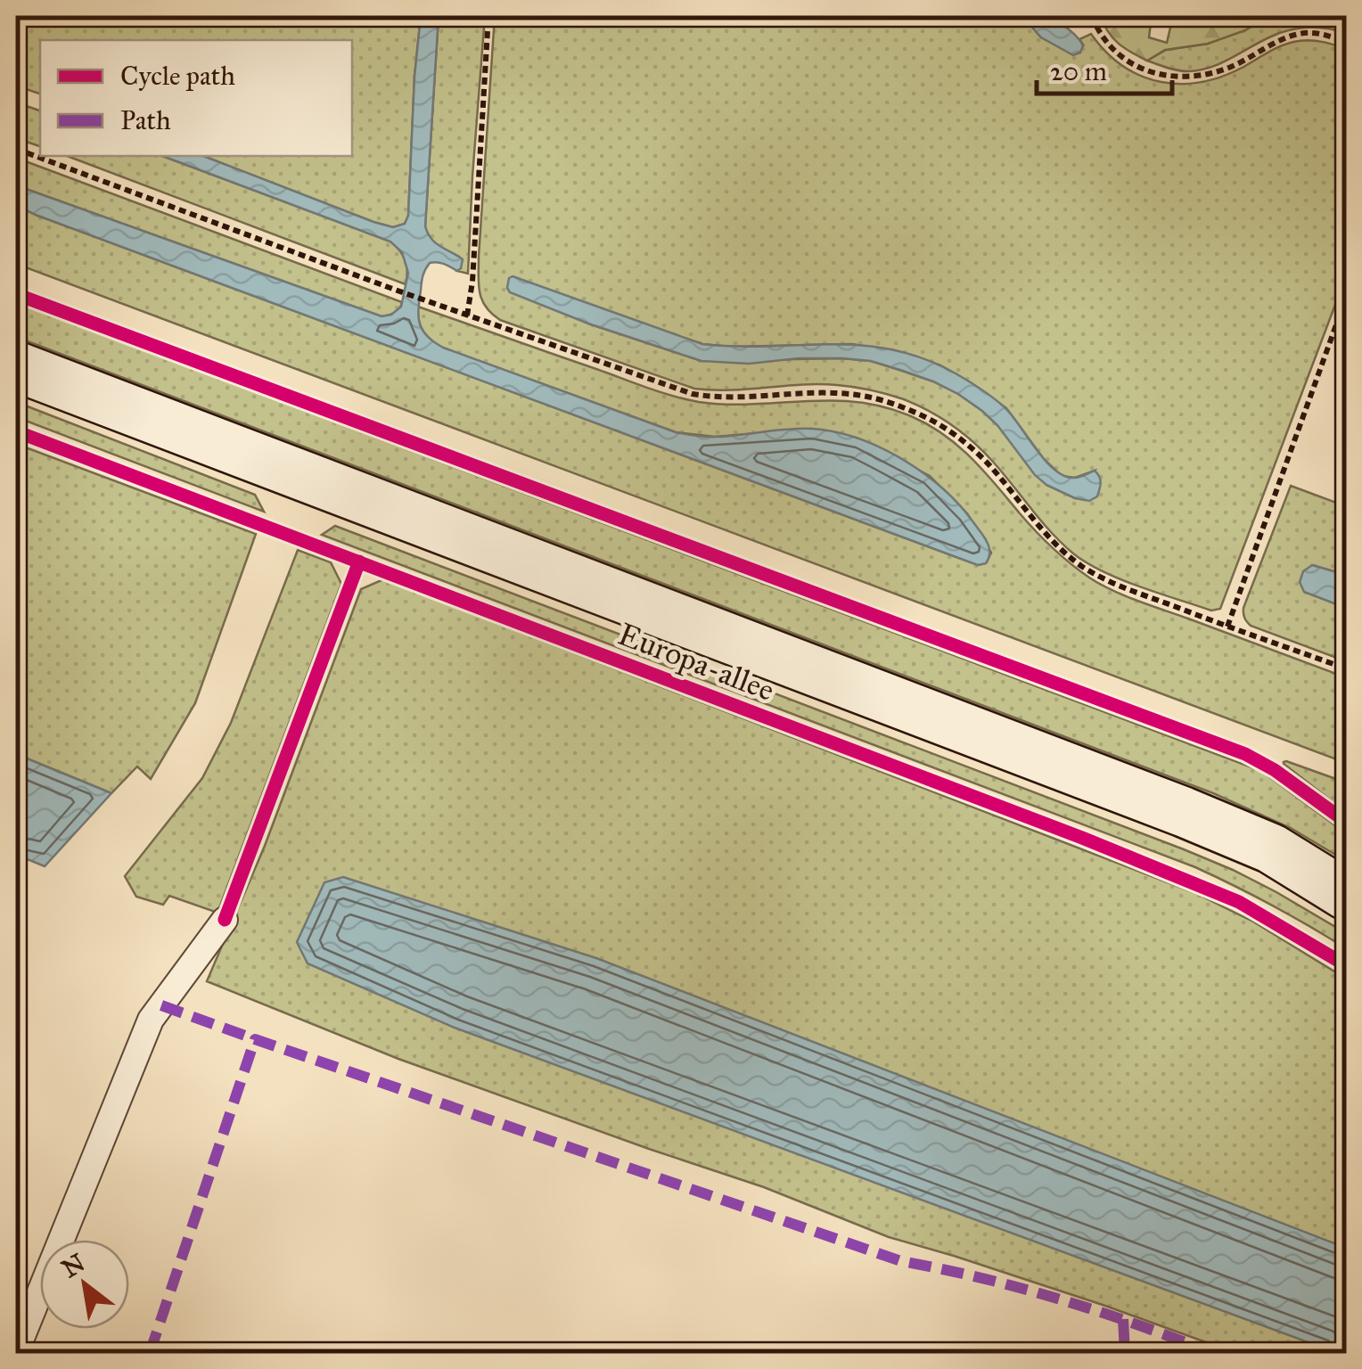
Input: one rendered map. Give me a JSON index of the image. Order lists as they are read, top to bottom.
{
  "streets": {
    "main road": ["Europa-allee"]
  },
  "legend": ["Cycle path", "Path"],
  "scale_bar": "20 m",
  "north": "top left"
}
